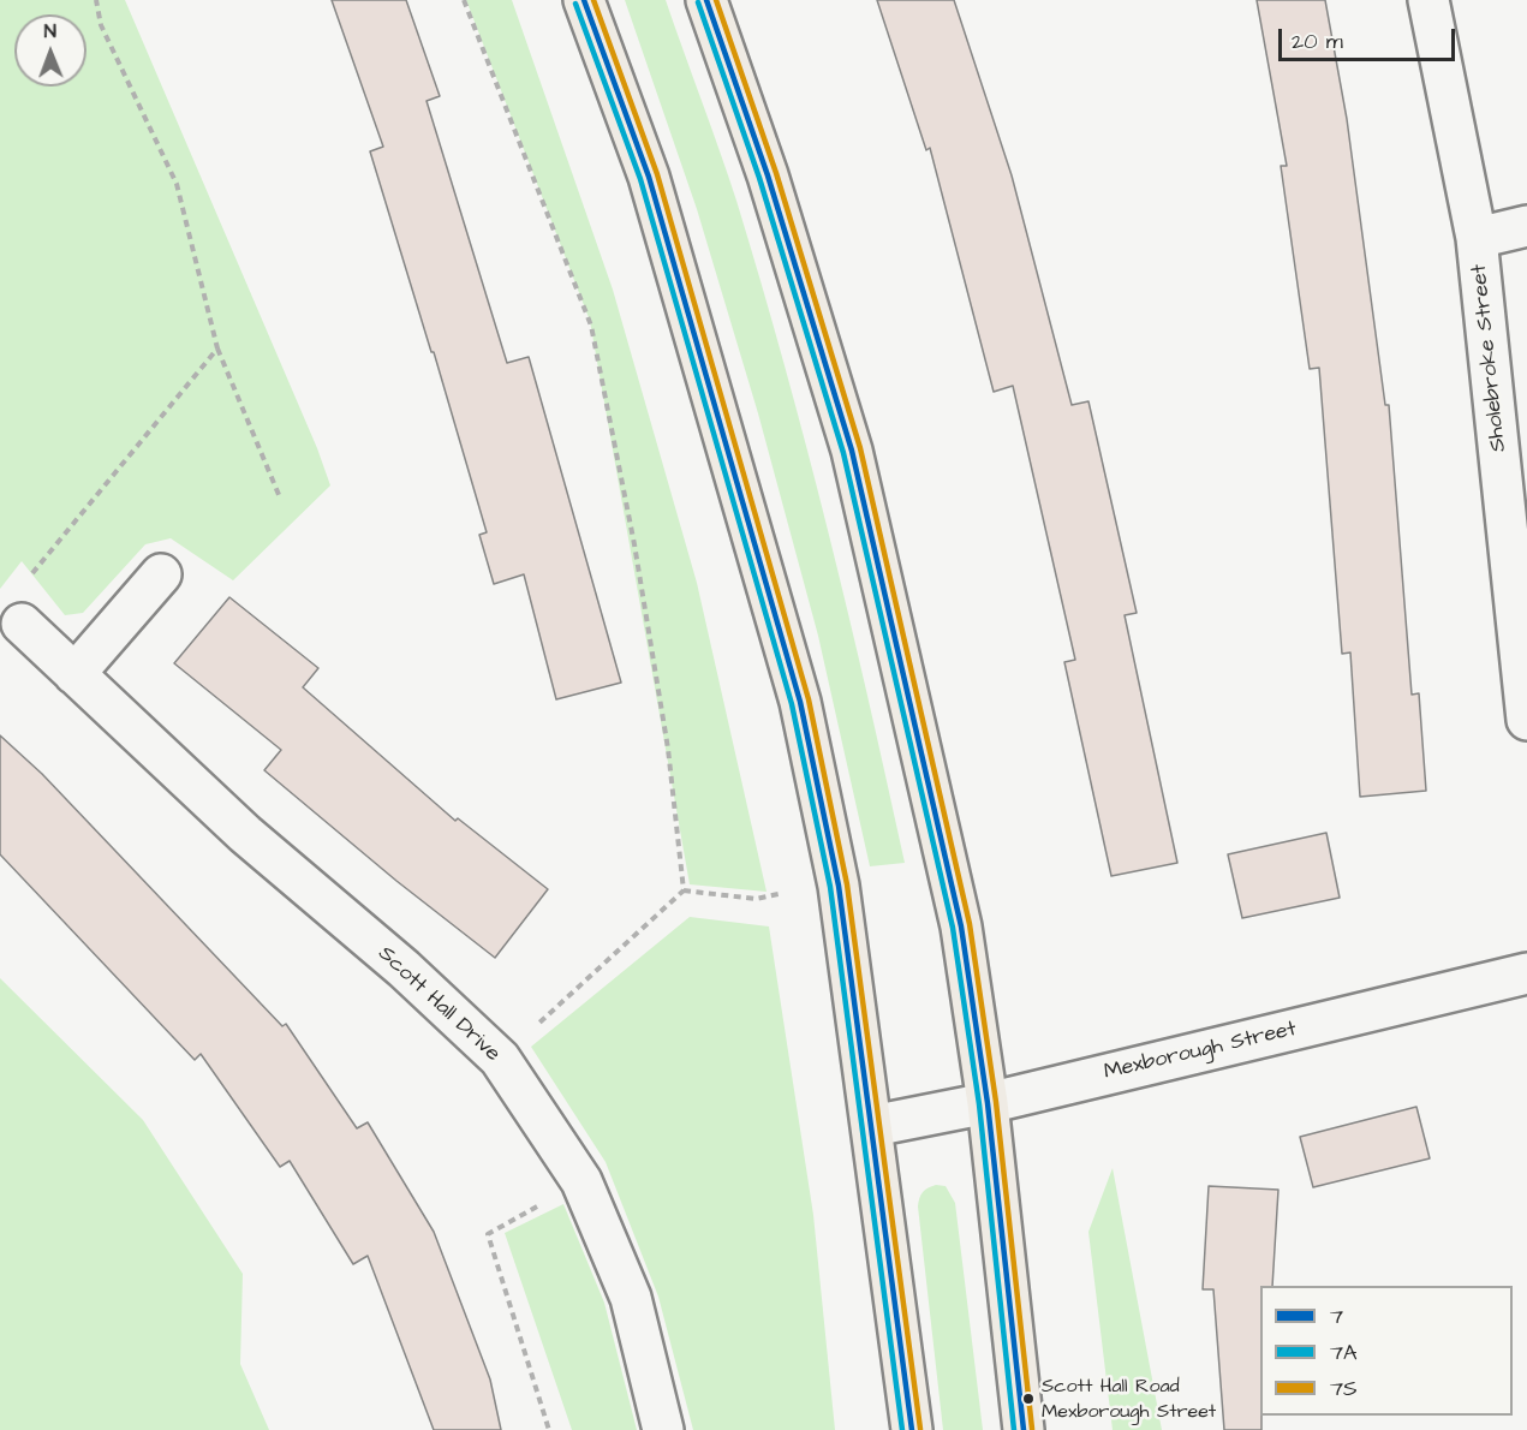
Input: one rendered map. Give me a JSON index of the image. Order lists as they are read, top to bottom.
{
  "streets": {
    "street": ["Sholebroke Street", "Scott Hall Drive", "Mexborough Street"]
  },
  "places": ["Scott Hall Road Mexborough Street"],
  "lines": ["transit line 7", "transit line 7S", "transit line 7A"],
  "legend": ["7", "7A", "7S"],
  "scale_bar": "20 m",
  "north": "top"
}
